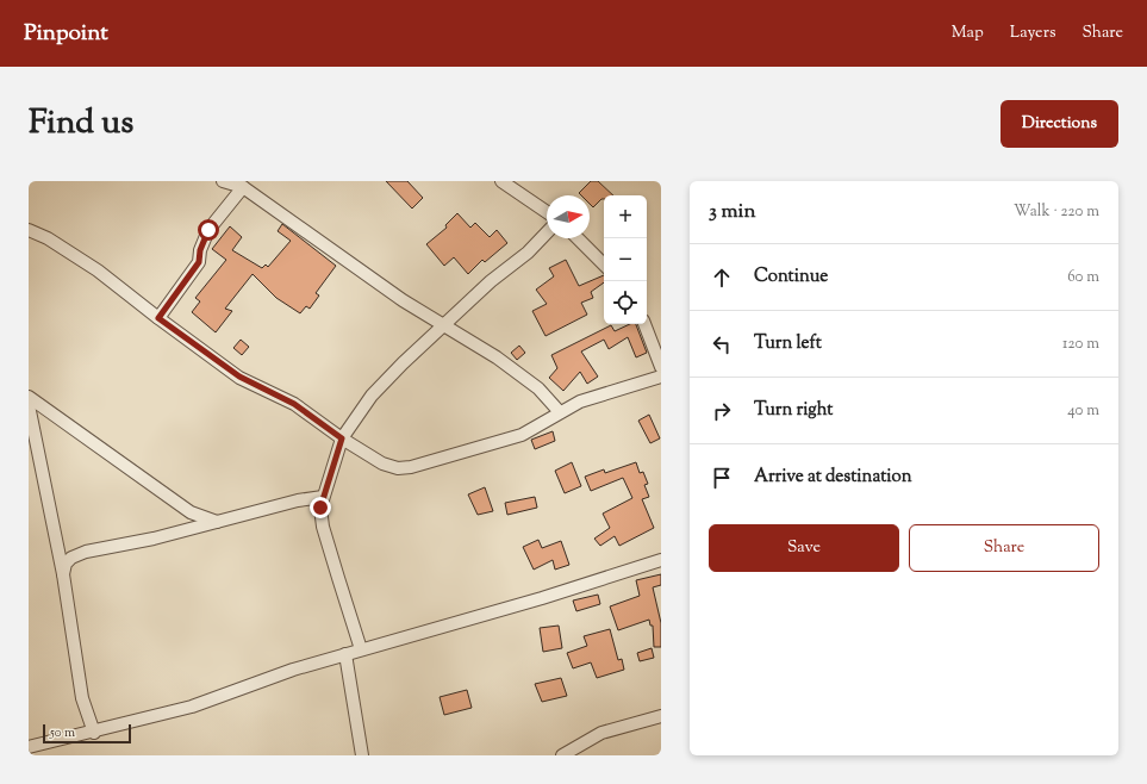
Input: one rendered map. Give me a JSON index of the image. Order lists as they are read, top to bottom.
{
  "scale_bar": "50 m",
  "north": "right",
  "page": {
    "header": "Pinpoint",
    "nav": ["Map", "Layers", "Share"],
    "title": "Find us",
    "buttons": [
      "Directions",
      ["Save", "Share"]
    ],
    "heading": ["3 min", "Walk · 220 m"],
    "map_buttons": ["+", "−"],
    "list": [
      ["Continue", "60 m"],
      ["Turn left", "120 m"],
      ["Turn right", "40 m"],
      "Arrive at destination"
    ],
    "scale": "50 m"
  }
}
